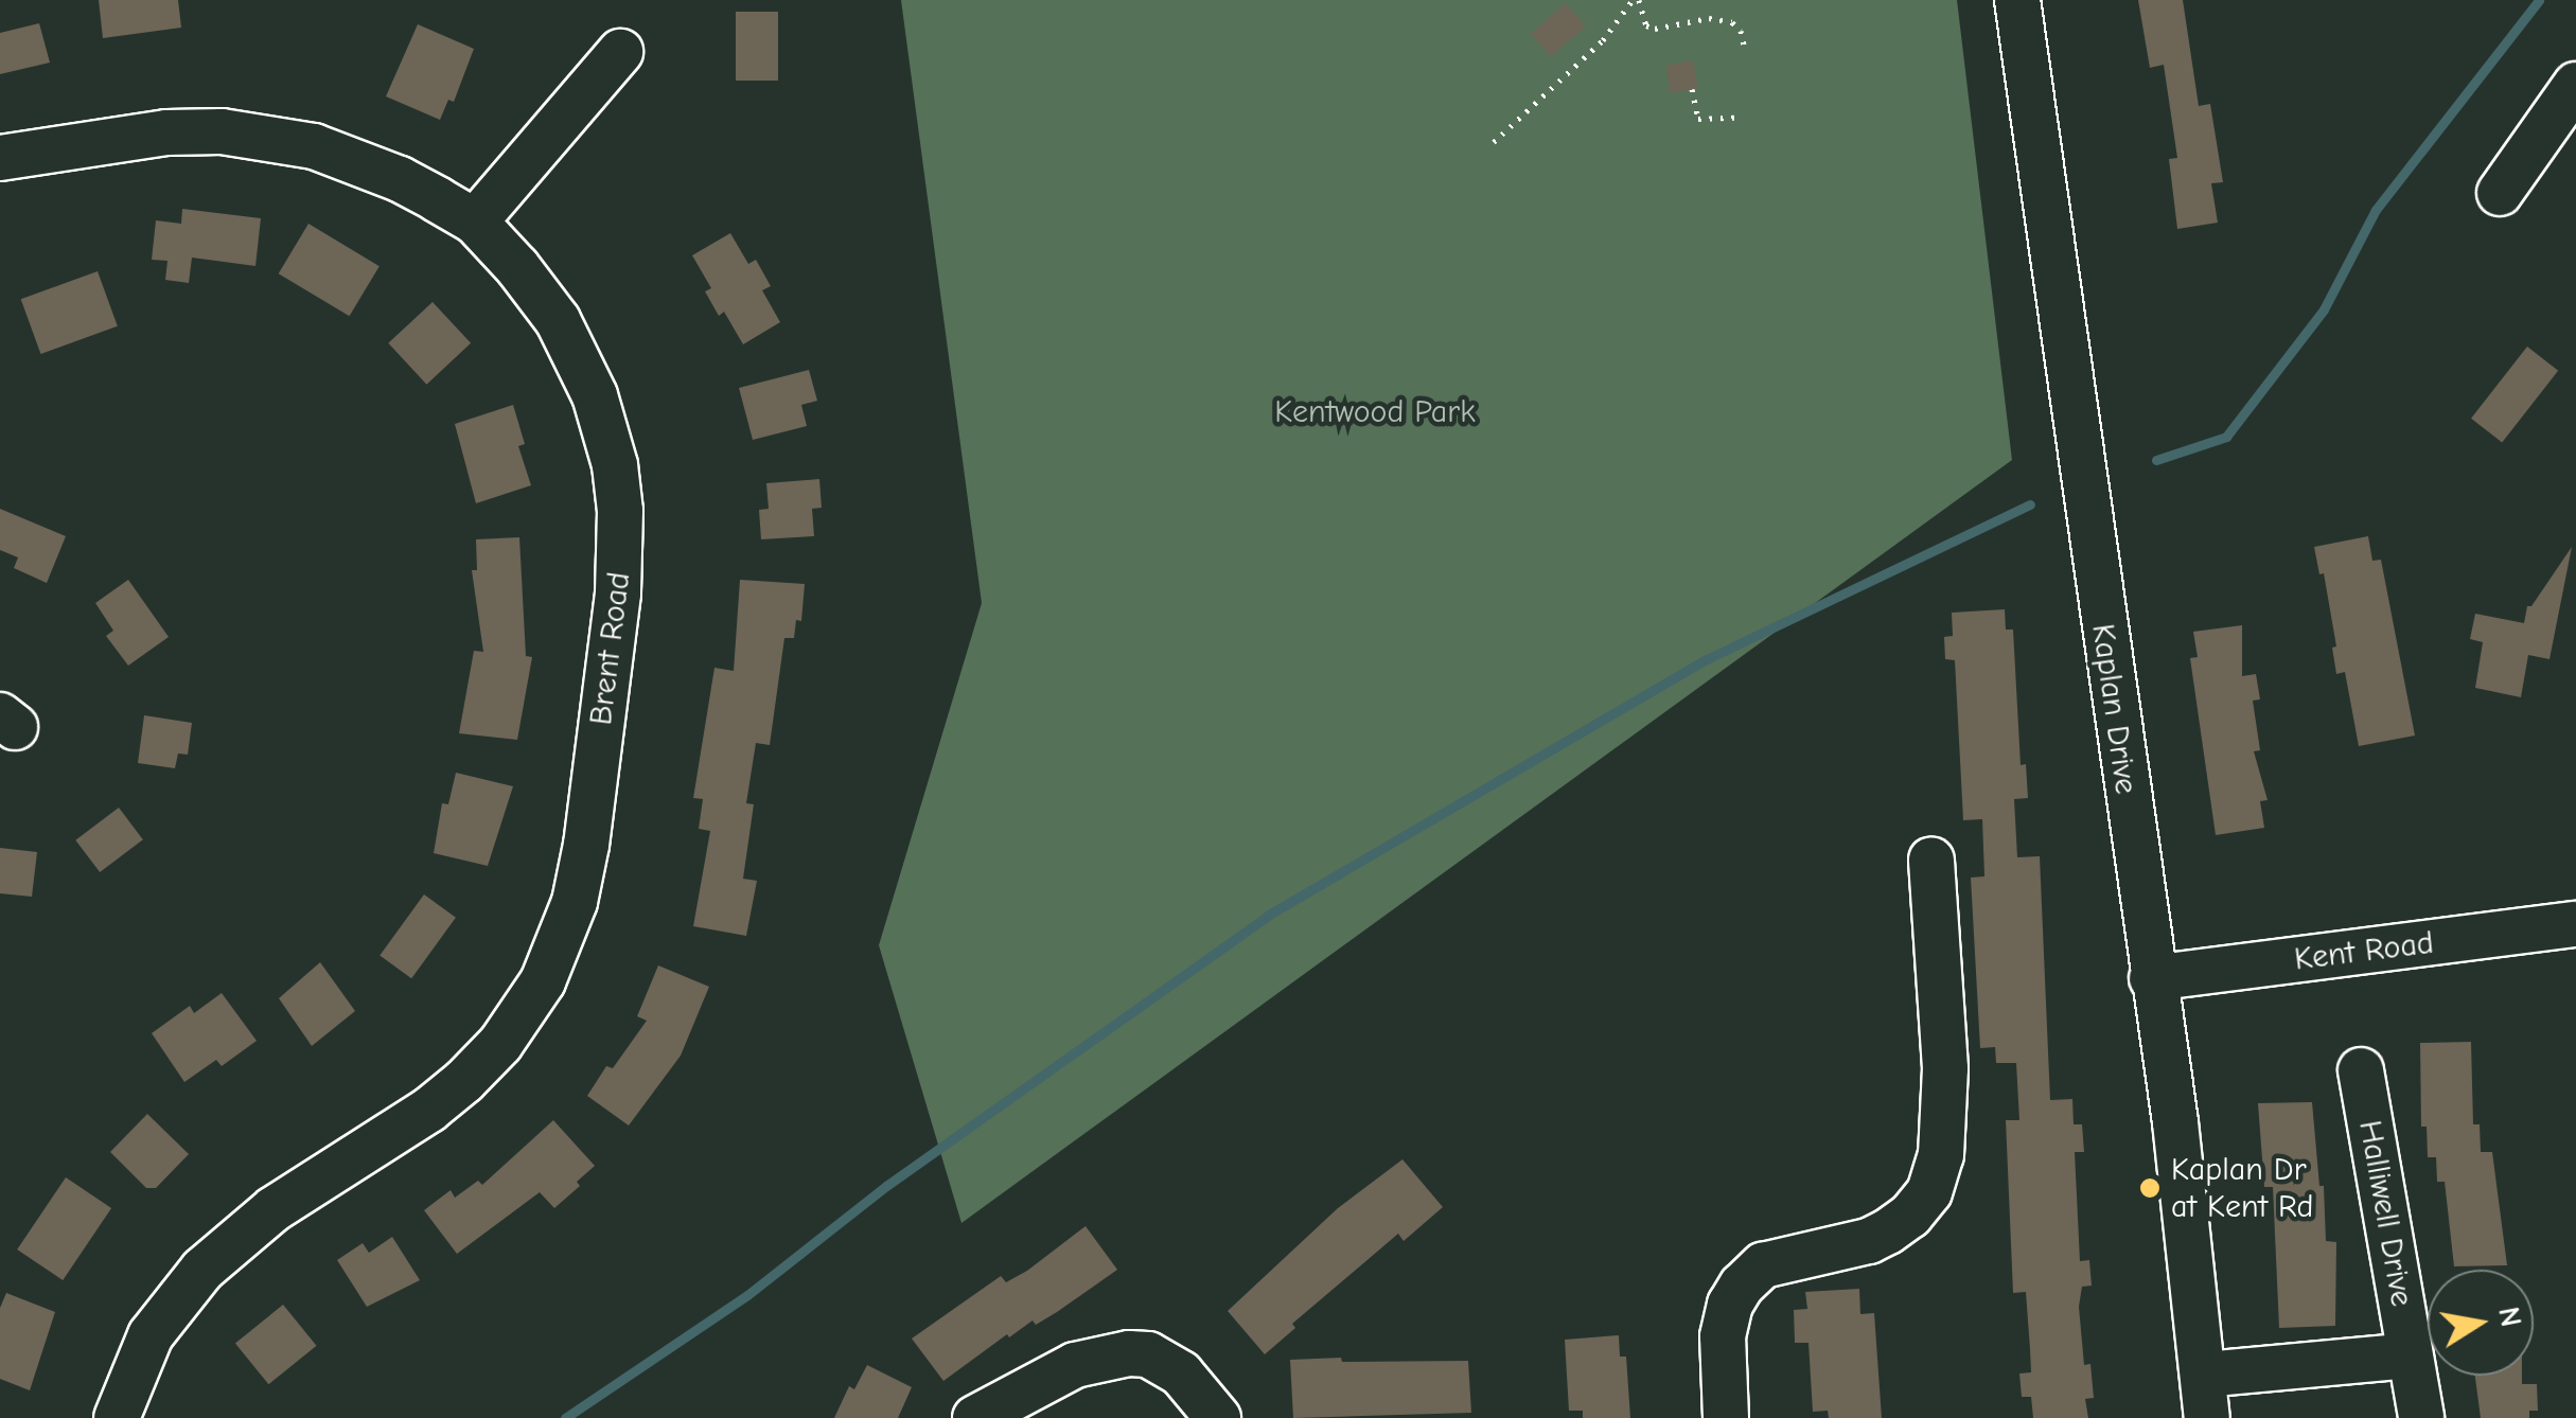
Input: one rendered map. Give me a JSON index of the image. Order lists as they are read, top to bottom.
{
  "streets": {
    "street": [
      "Brent Road",
      "Kaplan Drive",
      "Kent Road",
      "Halliwell Drive"
    ]
  },
  "crossings": [
    ["Kaplan Drive", "Kent Road"]
  ],
  "parks": ["Kentwood Park"],
  "places": ["Kaplan Dr at Kent Rd"],
  "north": "right"
}
